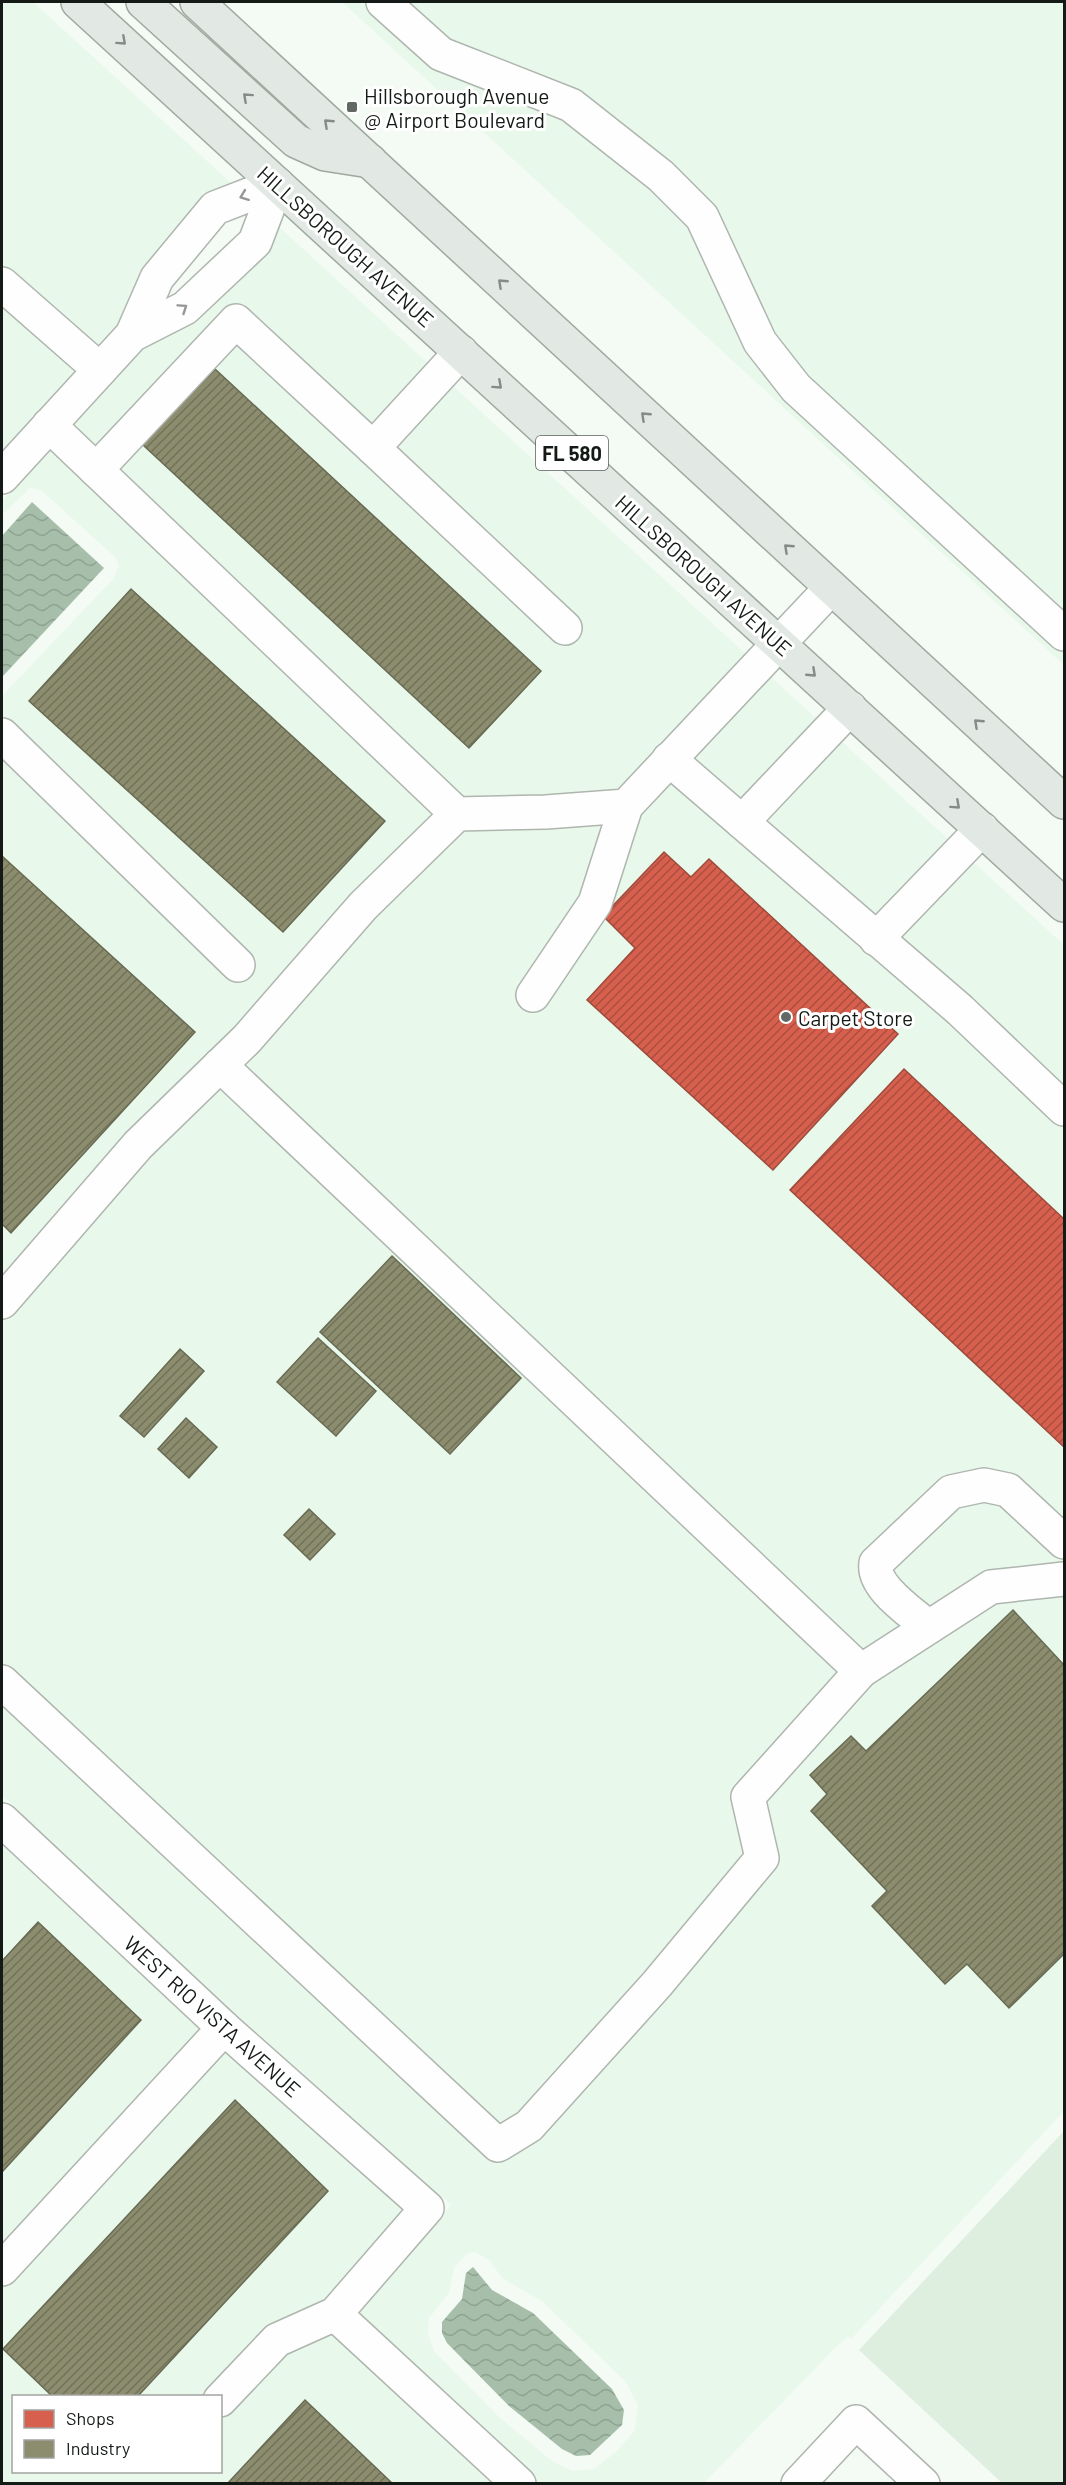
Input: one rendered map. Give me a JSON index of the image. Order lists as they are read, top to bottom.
{
  "streets": {
    "main road": ["HILLSBOROUGH AVENUE", "FL 580"],
    "street": ["WEST RIO VISTA AVENUE"]
  },
  "places": {
    "transit": ["Hillsborough Avenue @ Airport Boulevard"],
    "other": ["Carpet Store"]
  },
  "legend": ["Shops", "Industry"]
}
